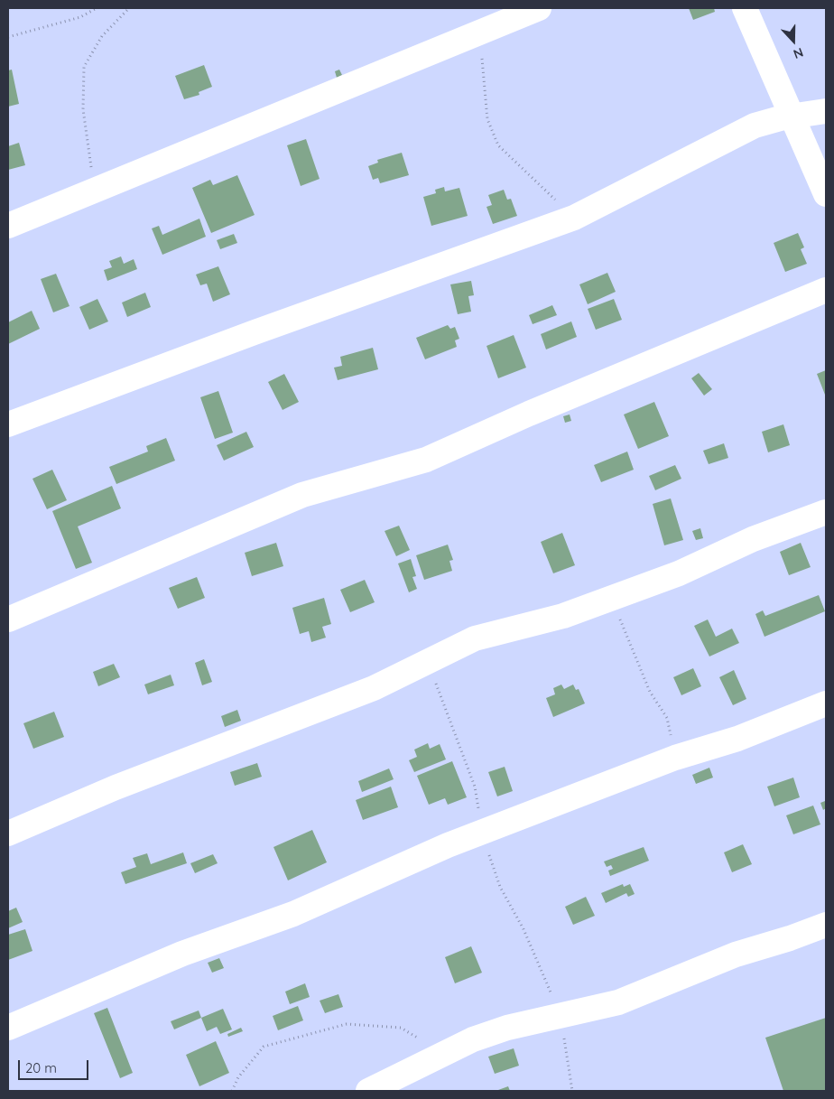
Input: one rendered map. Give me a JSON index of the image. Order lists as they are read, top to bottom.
{
  "scale_bar": "20 m",
  "north": "bottom"
}
